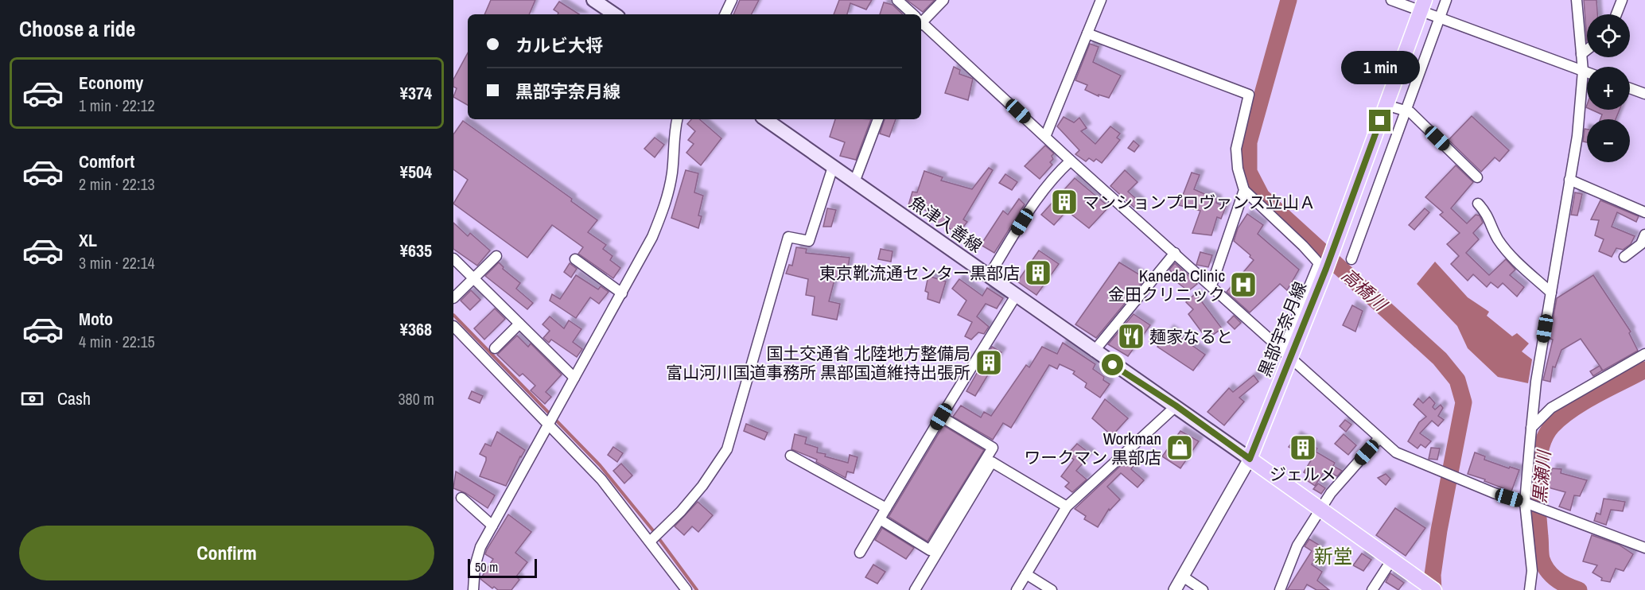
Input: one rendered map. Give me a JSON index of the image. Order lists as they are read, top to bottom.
{
  "streets": {
    "main road": ["魚津入善線", "黒部宇奈月線"]
  },
  "crossings": [
    ["魚津入善線", "黒部宇奈月線"]
  ],
  "districts": ["新堂"],
  "water": ["高橋川", "黒瀬川"],
  "places": {
    "building": [
      "マンションプロヴァンス立山Ａ",
      "東京靴流通センター黒部店",
      "国土交通省 北陸地方整備局 富山河川国道事務所 黒部国道維持出張所",
      "ジェルメ"
    ],
    "hospital": ["Kaneda Clinic 金田クリニック"],
    "restaurant": ["麺家なると"],
    "shop": ["Workman ワークマン 黒部店"]
  },
  "scale_bar": "50 m",
  "page": {
    "heading": "Choose a ride",
    "map_buttons": ["+", "−"],
    "banner": ["カルビ大将", "黒部宇奈月線"],
    "bubble": "1 min",
    "list": [
      {
        "name": "Economy",
        "note": "1 min · 22:12",
        "value": "¥374"
      },
      {
        "name": "Comfort",
        "note": "2 min · 22:13",
        "value": "¥504"
      },
      {
        "name": "XL",
        "note": "3 min · 22:14",
        "value": "¥635"
      },
      {
        "name": "Moto",
        "note": "4 min · 22:15",
        "value": "¥368"
      }
    ],
    "pay": ["Cash", "380 m"],
    "buttons": "Confirm",
    "scale": "50 m"
  }
}
